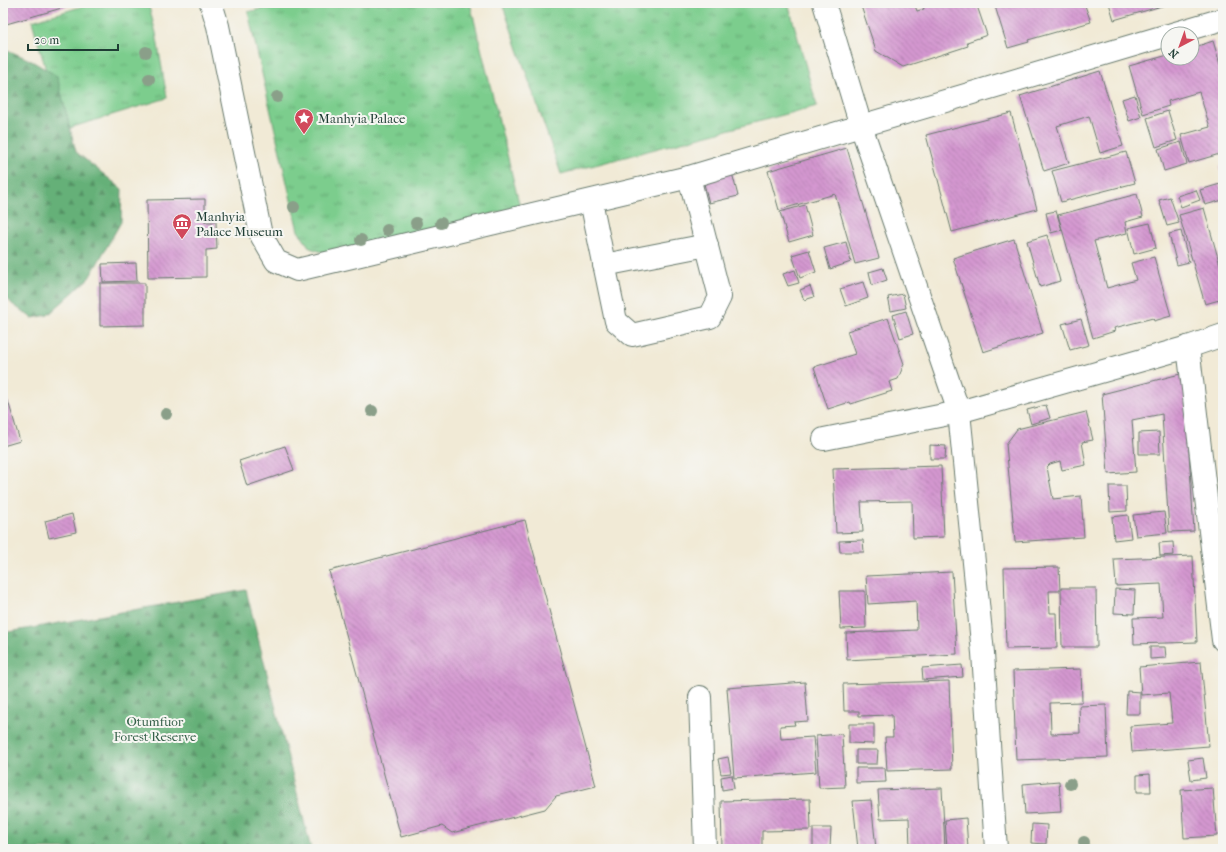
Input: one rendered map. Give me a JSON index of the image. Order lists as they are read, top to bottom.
{
  "parks": ["Otumfuor Forest Reserve"],
  "places": {
    "place": ["Manhyia Palace"],
    "museum": ["Manhyia Palace Museum"]
  },
  "scale_bar": "20 m",
  "north": "bottom left"
}
